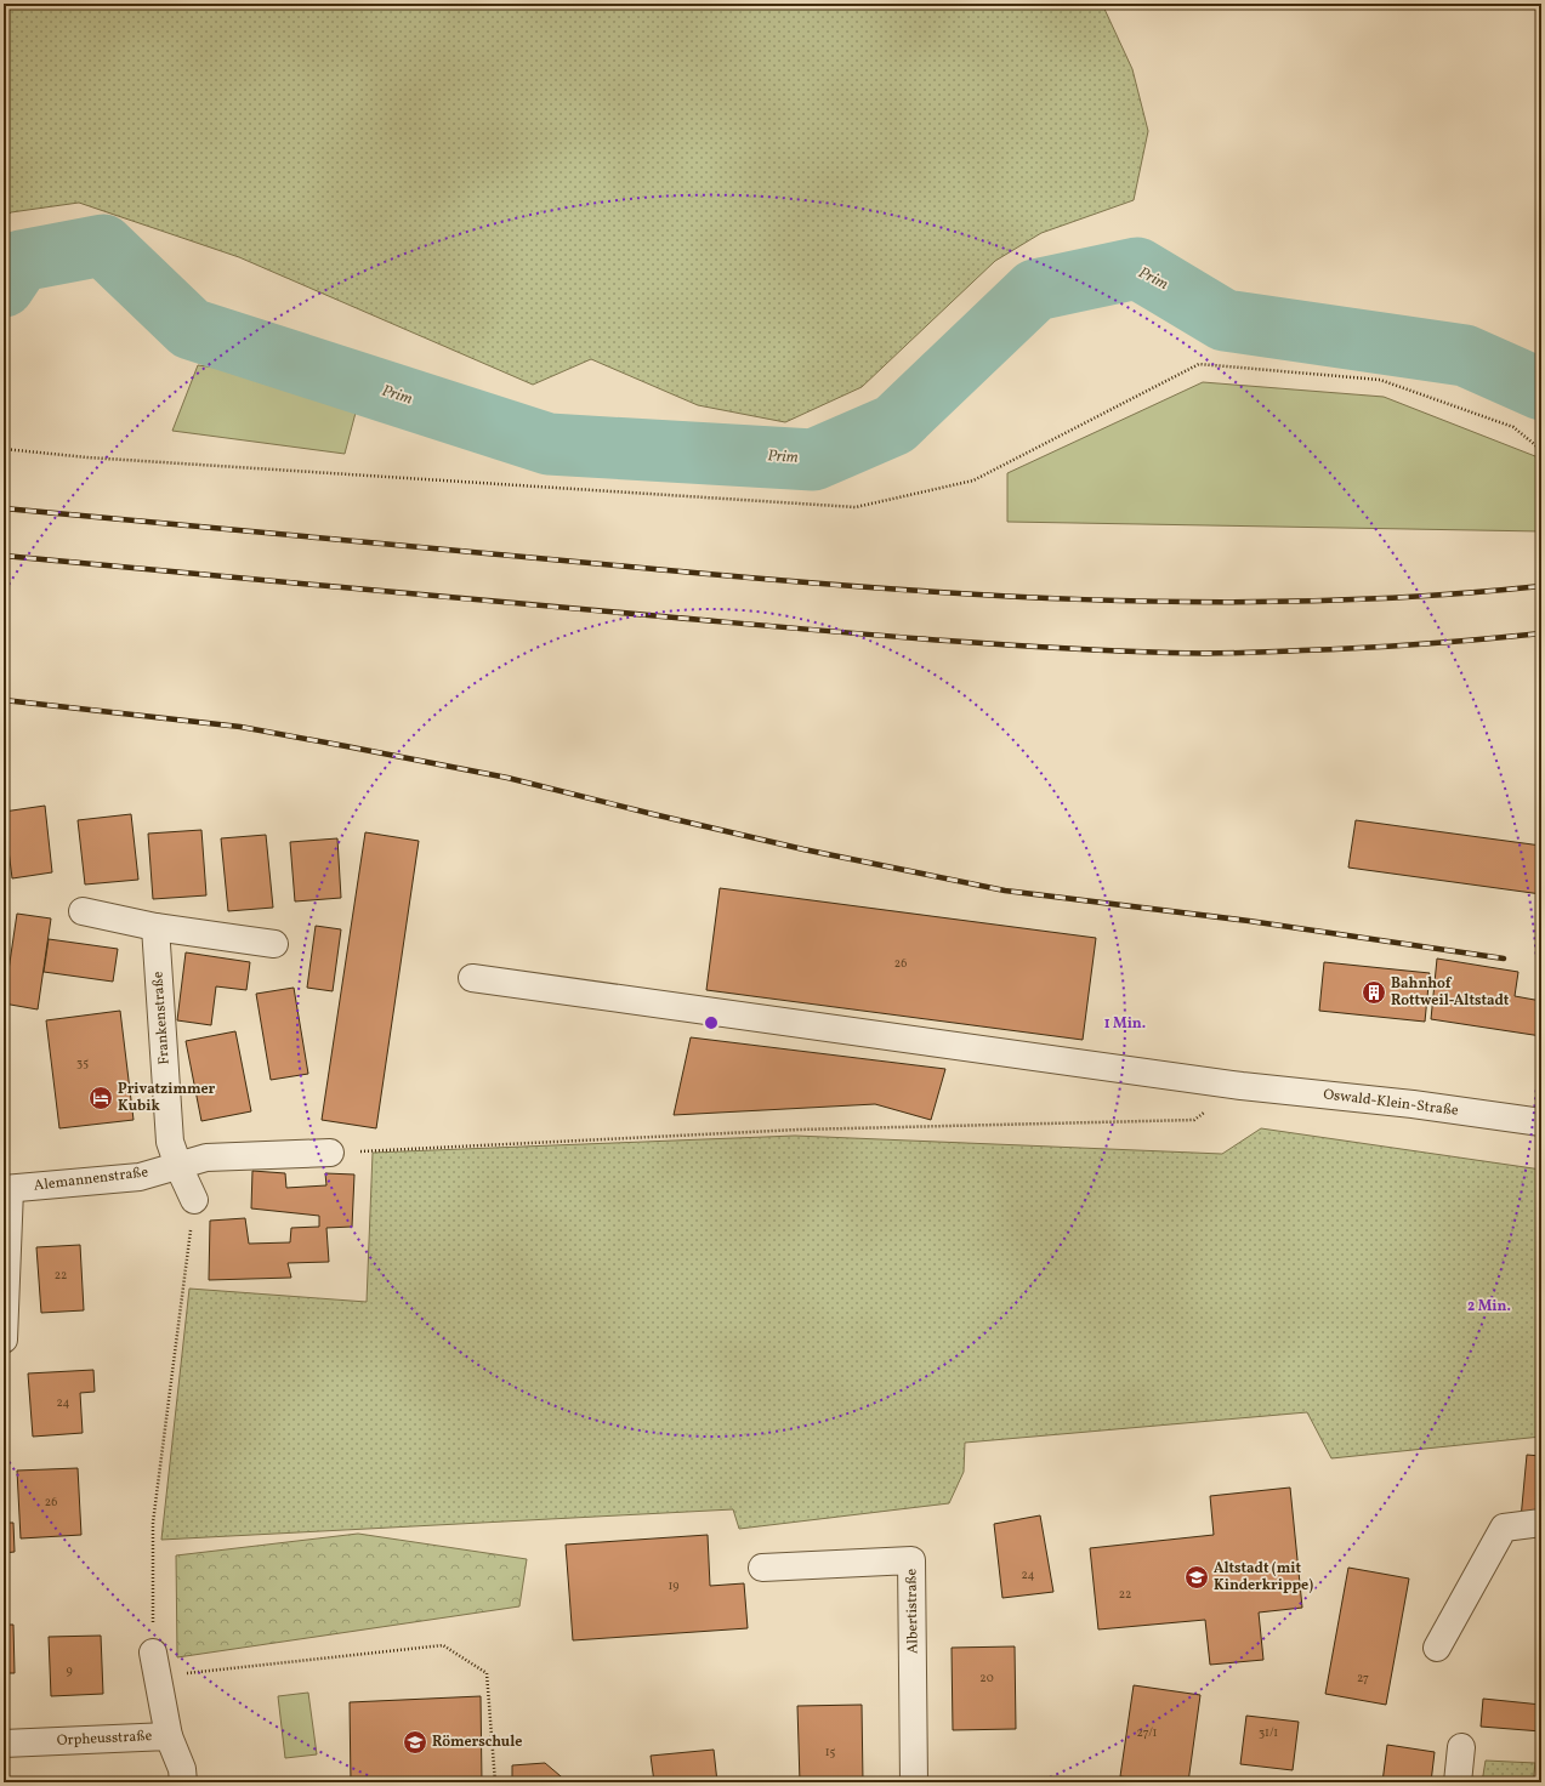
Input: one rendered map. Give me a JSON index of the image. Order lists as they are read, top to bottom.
{
  "streets": {
    "street": [
      "Frankenstraße",
      "Oswald-Klein-Straße",
      "Alemannenstraße",
      "Albertistraße",
      "Orpheusstraße"
    ]
  },
  "crossings": [
    ["Frankenstraße", "Alemannenstraße"]
  ],
  "water": ["Prim"],
  "places": {
    "building": ["Bahnhof Rottweil-Altstadt"],
    "hotel": ["Privatzimmer Kubik"],
    "school or university": ["Altstadt (mit Kinderkrippe)", "Römerschule"]
  },
  "house_numbers": [
    "26",
    "35",
    "22",
    "24",
    "26",
    "24",
    "19",
    "22",
    "9",
    "20",
    "27",
    "27/1",
    "31/1",
    "15"
  ],
  "rings": ["1 Min.", "2 Min."]
}
